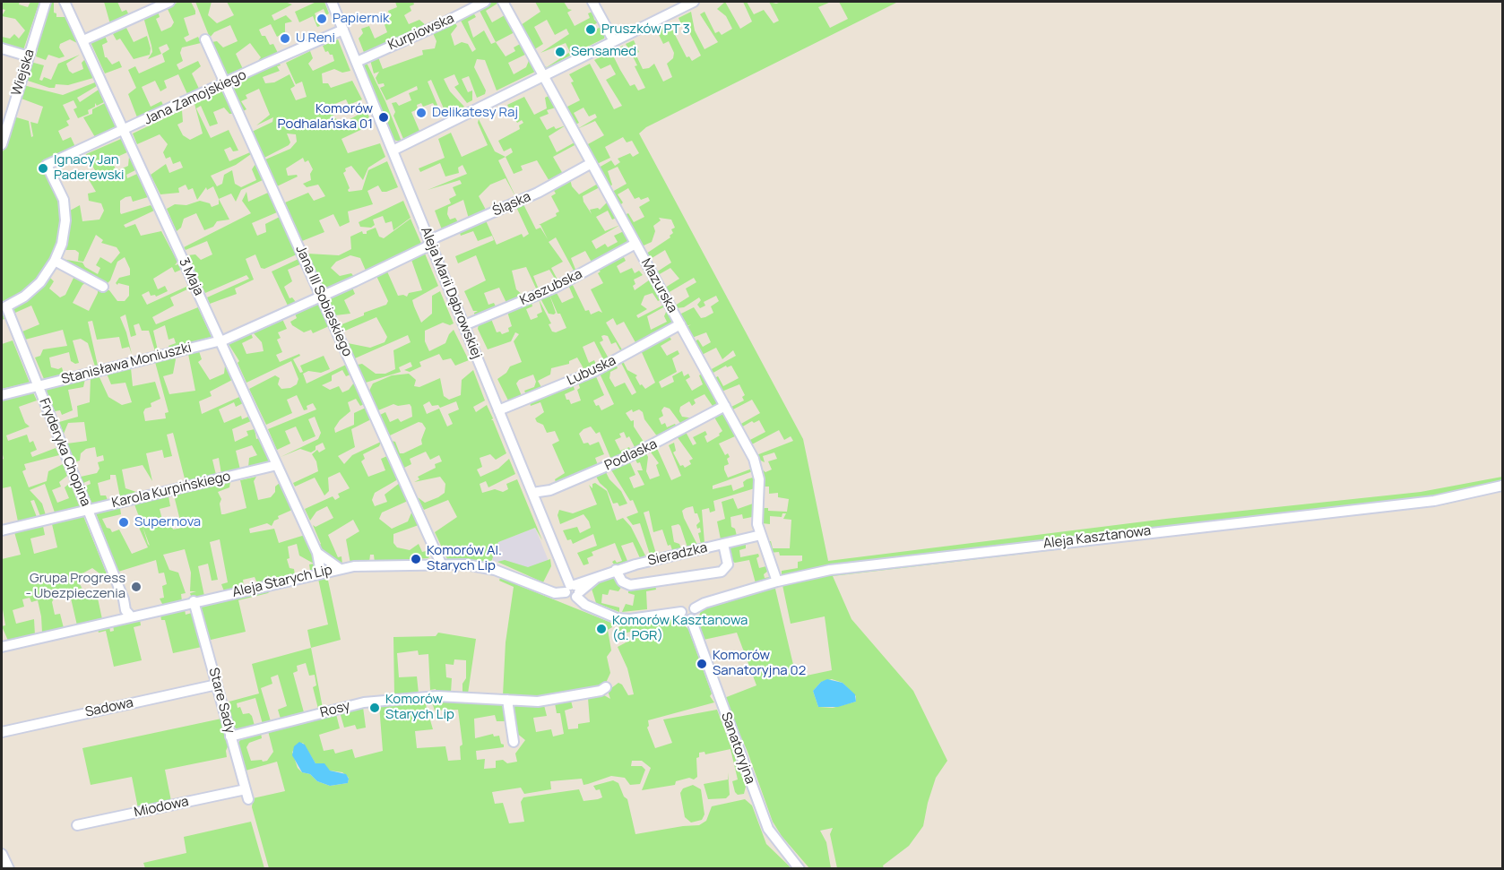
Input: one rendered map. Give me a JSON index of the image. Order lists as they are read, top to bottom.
{
  "streets": {
    "street": [
      "Kurpiowska",
      "Wiejska",
      "Jana Zamojskiego",
      "Śląska",
      "3 Maja",
      "Mazurska",
      "Kaszubska",
      "Aleja Marii Dąbrowskiej",
      "Jana III Sobieskiego",
      "Stanisława Moniuszki",
      "Lubuska",
      "Fryderyka Chopina",
      "Podlaska",
      "Karola Kurpińskiego",
      "Aleja Kasztanowa",
      "Sieradzka",
      "Aleja Starych Lip",
      "Stare Sady",
      "Sadowa",
      "Rosy",
      "Sanatoryjna",
      "Miodowa"
    ]
  },
  "crossings": [
    ["Kurpiowska", "Aleja Marii Dąbrowskiej"],
    ["Jana Zamojskiego", "3 Maja"],
    ["Jana Zamojskiego", "Aleja Marii Dąbrowskiej"],
    ["Jana Zamojskiego", "Jana III Sobieskiego"],
    ["Jana Zamojskiego", "Fryderyka Chopina"],
    ["Śląska", "Mazurska"],
    ["Śląska", "Aleja Marii Dąbrowskiej"],
    ["Śląska", "Jana III Sobieskiego"],
    ["Śląska", "Stanisława Moniuszki"],
    ["3 Maja", "Stanisława Moniuszki"],
    ["3 Maja", "Karola Kurpińskiego"],
    ["3 Maja", "Aleja Starych Lip"],
    ["Mazurska", "Kaszubska"],
    ["Mazurska", "Lubuska"],
    ["Mazurska", "Podlaska"],
    ["Mazurska", "Aleja Kasztanowa"],
    ["Mazurska", "Sieradzka"],
    ["Kaszubska", "Aleja Marii Dąbrowskiej"],
    ["Aleja Marii Dąbrowskiej", "Lubuska"],
    ["Aleja Marii Dąbrowskiej", "Podlaska"],
    ["Aleja Marii Dąbrowskiej", "Sieradzka"],
    ["Aleja Marii Dąbrowskiej", "Aleja Starych Lip"],
    ["Jana III Sobieskiego", "Stanisława Moniuszki"],
    ["Jana III Sobieskiego", "Aleja Starych Lip"],
    ["Stanisława Moniuszki", "Fryderyka Chopina"],
    ["Fryderyka Chopina", "Karola Kurpińskiego"],
    ["Fryderyka Chopina", "Aleja Starych Lip"],
    ["Aleja Kasztanowa", "Sanatoryjna"],
    ["Sieradzka", "Aleja Starych Lip"],
    ["Aleja Starych Lip", "Stare Sady"],
    ["Stare Sady", "Sadowa"],
    ["Stare Sady", "Rosy"],
    ["Stare Sady", "Miodowa"]
  ],
  "places": [
    "Papiernik",
    "Pruszków PT 3",
    "U Reni",
    "Sensamed",
    "Delikatesy Raj",
    "Komorów Podhalańska 01",
    "Ignacy Jan Paderewski",
    "Supernova",
    "Komorów Al. Starych Lip",
    "Grupa Progress - Ubezpieczenia",
    "Komorów Kasztanowa (d. PGR)",
    "Komorów Sanatoryjna 02",
    "Komorów Starych Lip"
  ]
}
